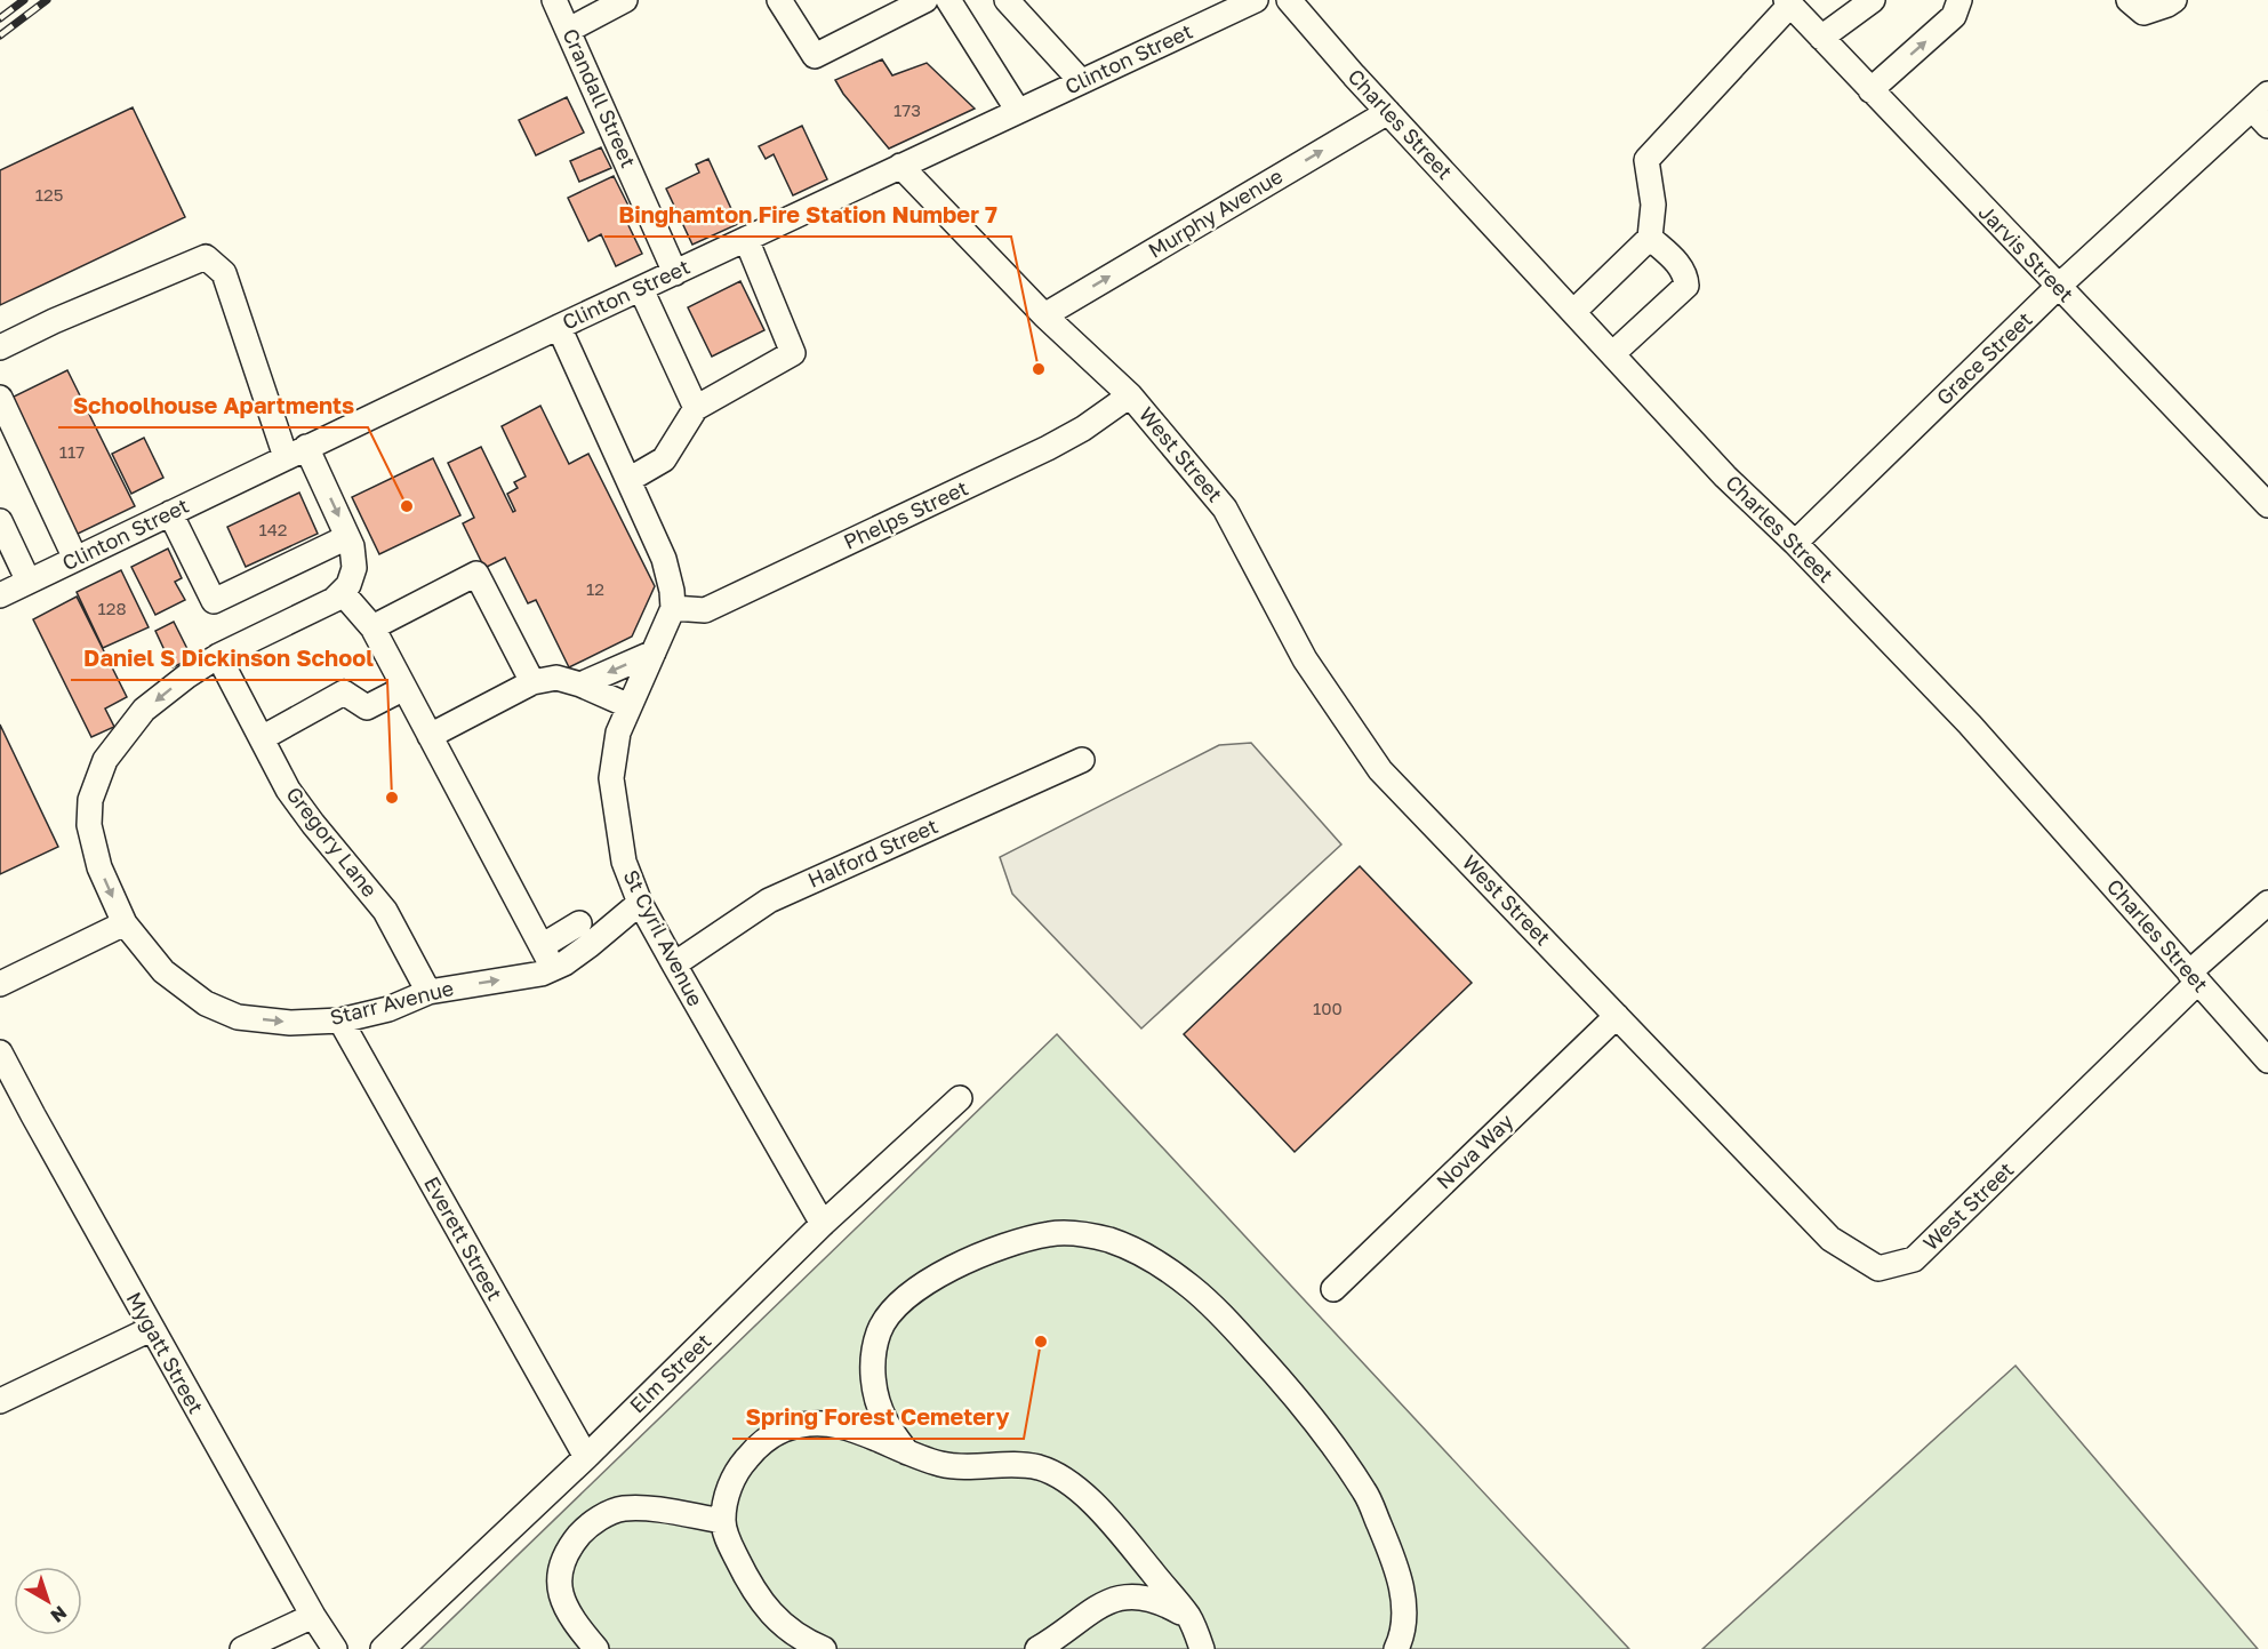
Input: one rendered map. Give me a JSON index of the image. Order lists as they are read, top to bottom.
{
  "streets": {
    "street": [
      "Clinton Street",
      "Crandall Street",
      "Charles Street",
      "Murphy Avenue",
      "Jarvis Street",
      "Grace Street",
      "West Street",
      "Phelps Street",
      "Gregory Lane",
      "Halford Street",
      "St Cyril Avenue",
      "Starr Avenue",
      "Nova Way",
      "Everett Street",
      "Mygatt Street",
      "Elm Street"
    ]
  },
  "crossings": [
    ["Clinton Street", "Crandall Street"],
    ["Clinton Street", "West Street"],
    ["Charles Street", "Murphy Avenue"],
    ["Charles Street", "Grace Street"],
    ["Charles Street", "West Street"],
    ["Murphy Avenue", "West Street"],
    ["Jarvis Street", "Grace Street"],
    ["West Street", "Phelps Street"],
    ["West Street", "Nova Way"],
    ["Phelps Street", "St Cyril Avenue"],
    ["Gregory Lane", "Starr Avenue"],
    ["Halford Street", "St Cyril Avenue"],
    ["St Cyril Avenue", "Starr Avenue"],
    ["St Cyril Avenue", "Elm Street"],
    ["Starr Avenue", "Everett Street"],
    ["Everett Street", "Elm Street"]
  ],
  "one_way": ["Murphy Avenue"],
  "places": [
    "Binghamton Fire Station Number 7",
    "Schoolhouse Apartments",
    "Daniel S Dickinson School",
    "Spring Forest Cemetery"
  ],
  "house_numbers": [
    "173",
    "125",
    "117",
    "142",
    "12",
    "128",
    "100"
  ],
  "north": "bottom right"
}
